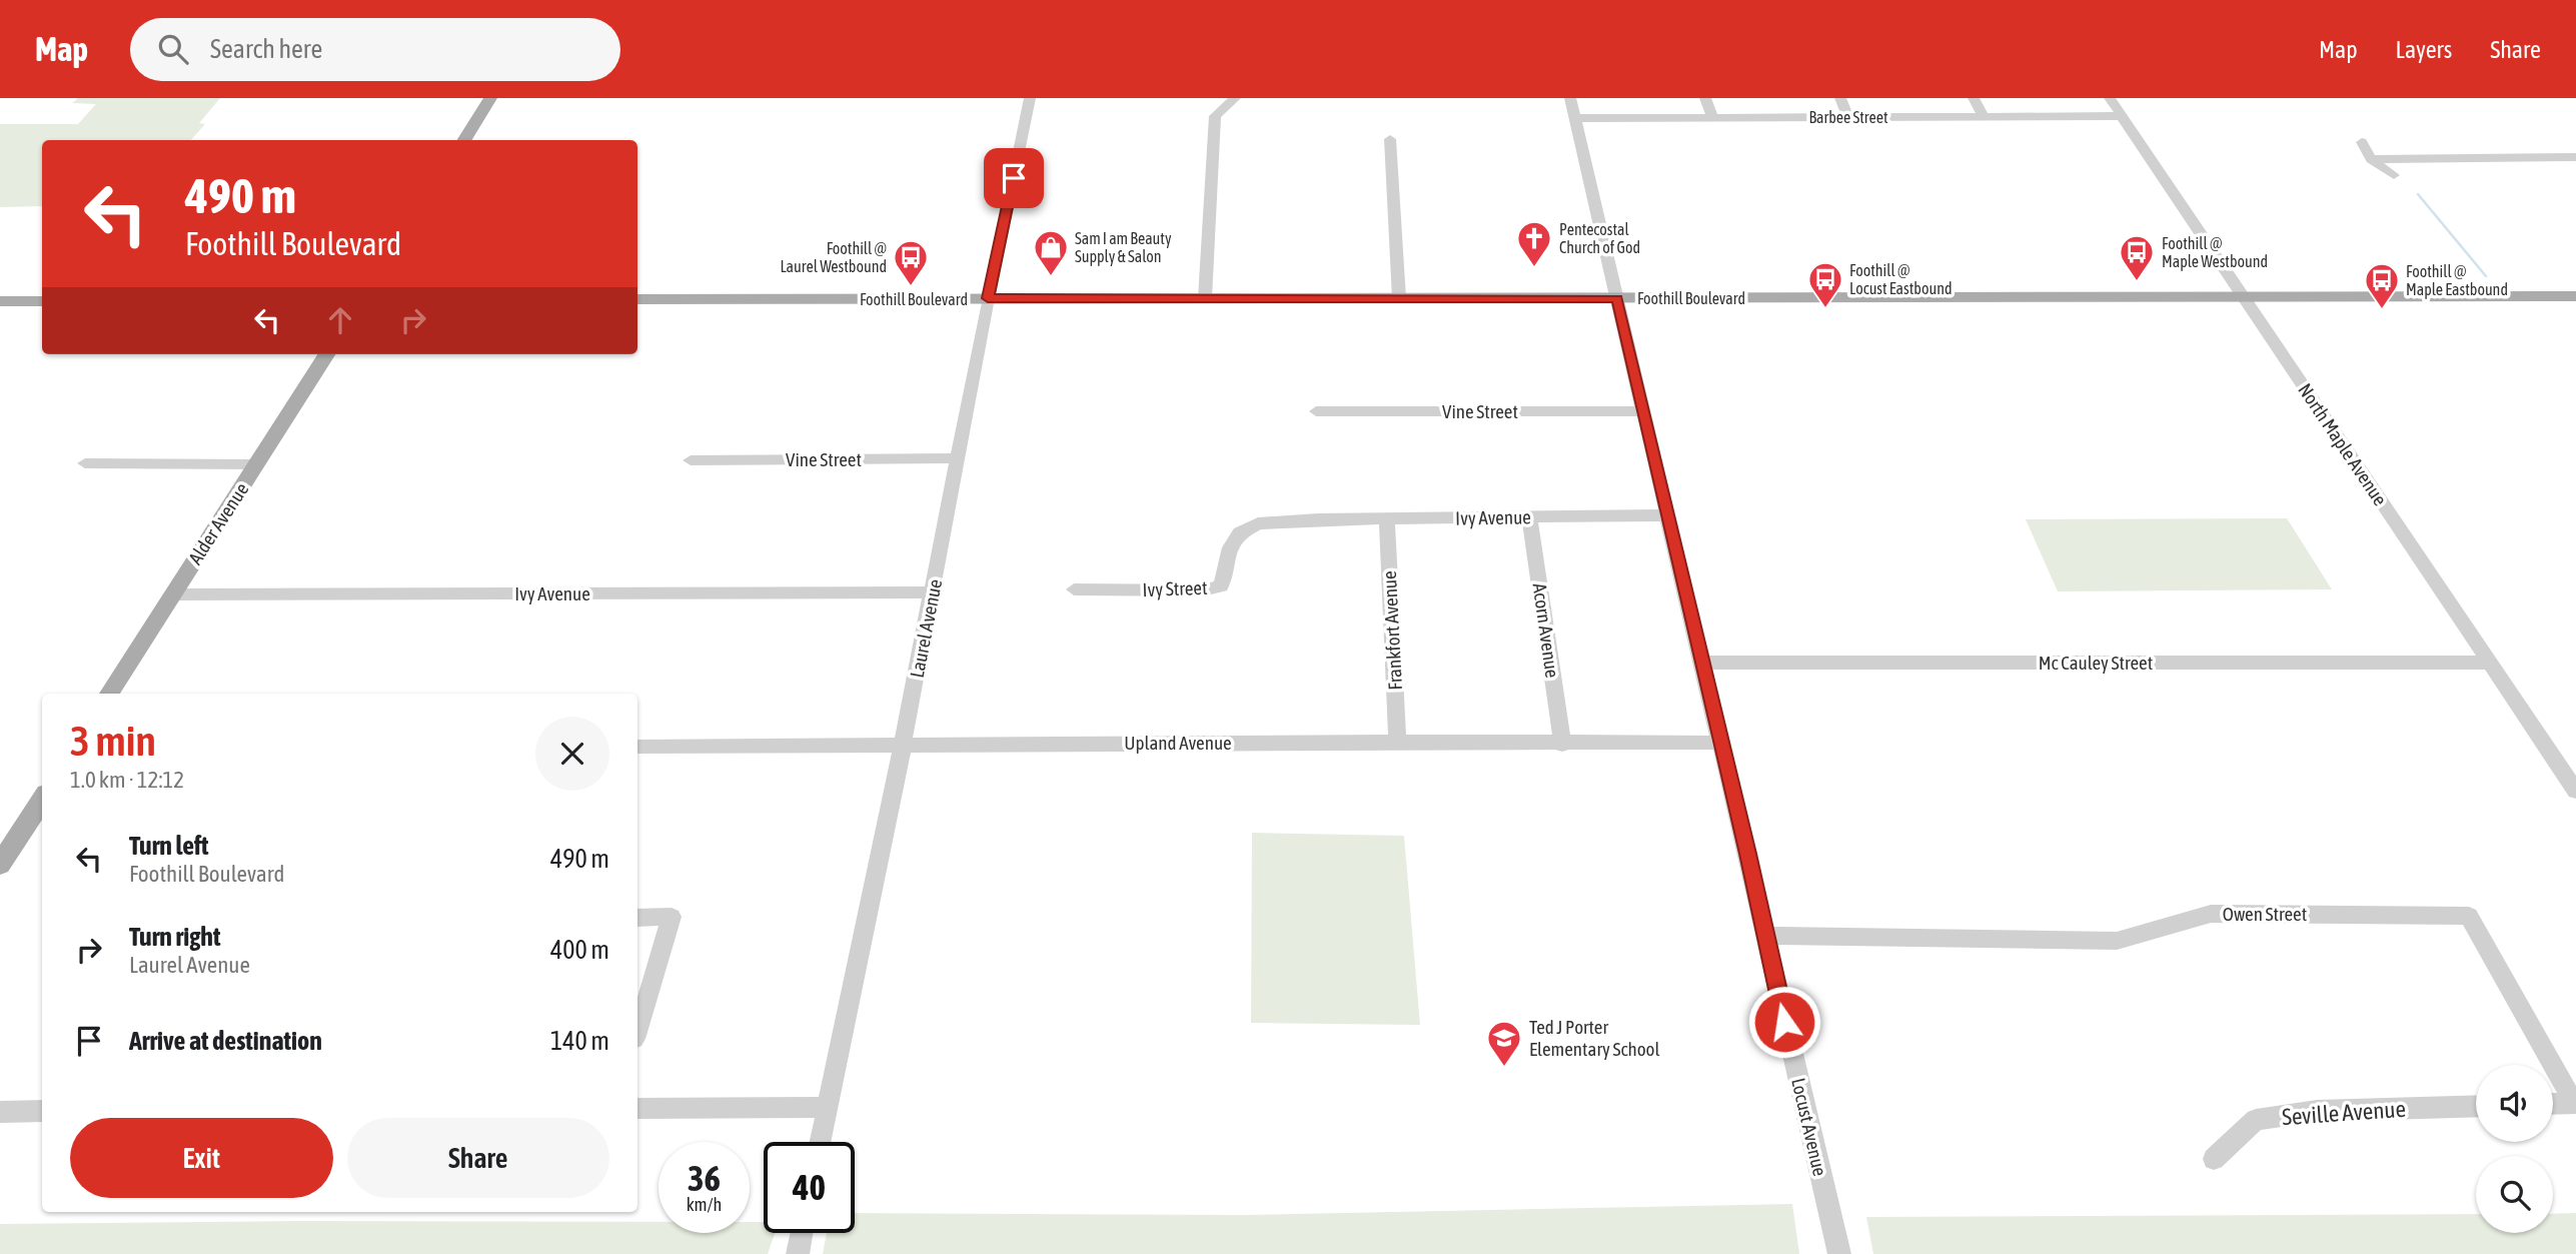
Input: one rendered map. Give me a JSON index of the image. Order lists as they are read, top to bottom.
{
  "streets": {
    "main road": ["Foothill Boulevard", "Alder Avenue"],
    "street": [
      "Barbee Street",
      "Vine Street",
      "North Maple Avenue",
      "Ivy Avenue",
      "Ivy Street",
      "Laurel Avenue",
      "Frankfort Avenue",
      "Acorn Avenue",
      "Mc Cauley Street",
      "Upland Avenue",
      "Owen Street",
      "Seville Avenue",
      "Locust Avenue"
    ]
  },
  "crossings": [
    ["Barbee Street", "North Maple Avenue"],
    ["Barbee Street", "Locust Avenue"],
    ["Foothill Boulevard", "North Maple Avenue"],
    ["Foothill Boulevard", "Laurel Avenue"],
    ["Foothill Boulevard", "Locust Avenue"],
    ["Vine Street", "Laurel Avenue"],
    ["Vine Street", "Locust Avenue"],
    ["North Maple Avenue", "Mc Cauley Street"],
    ["Ivy Avenue", "Alder Avenue"],
    ["Ivy Avenue", "Ivy Street"],
    ["Ivy Avenue", "Laurel Avenue"],
    ["Ivy Avenue", "Frankfort Avenue"],
    ["Ivy Avenue", "Acorn Avenue"],
    ["Ivy Avenue", "Locust Avenue"],
    ["Laurel Avenue", "Upland Avenue"],
    ["Frankfort Avenue", "Upland Avenue"],
    ["Acorn Avenue", "Upland Avenue"],
    ["Mc Cauley Street", "Locust Avenue"],
    ["Upland Avenue", "Locust Avenue"],
    ["Owen Street", "Locust Avenue"]
  ],
  "places": {
    "church": ["Pentecostal Church of God"],
    "shop": ["Sam I am Beauty Supply & Salon"],
    "bus stop": [
      "Foothill @ Maple Westbound",
      "Foothill @ Laurel Westbound",
      "Foothill @ Locust Eastbound",
      "Foothill @ Maple Eastbound"
    ],
    "school or university": ["Ted J Porter Elementary School"]
  },
  "page": {
    "header": "Map",
    "search": "Search here",
    "nav": ["Map", "Layers", "Share"],
    "turn": ["490 m", "Foothill Boulevard"],
    "heading": ["3 min", "1.0 km · 12:12"],
    "list": [
      {
        "name": "Turn left",
        "note": "Foothill Boulevard",
        "value": "490 m"
      },
      {
        "name": "Turn right",
        "note": "Laurel Avenue",
        "value": "400 m"
      },
      {
        "name": "Arrive at destination",
        "value": "140 m"
      }
    ],
    "buttons": ["Exit", "Share"],
    "speed": "36 km/h",
    "limit": "40"
  }
}
